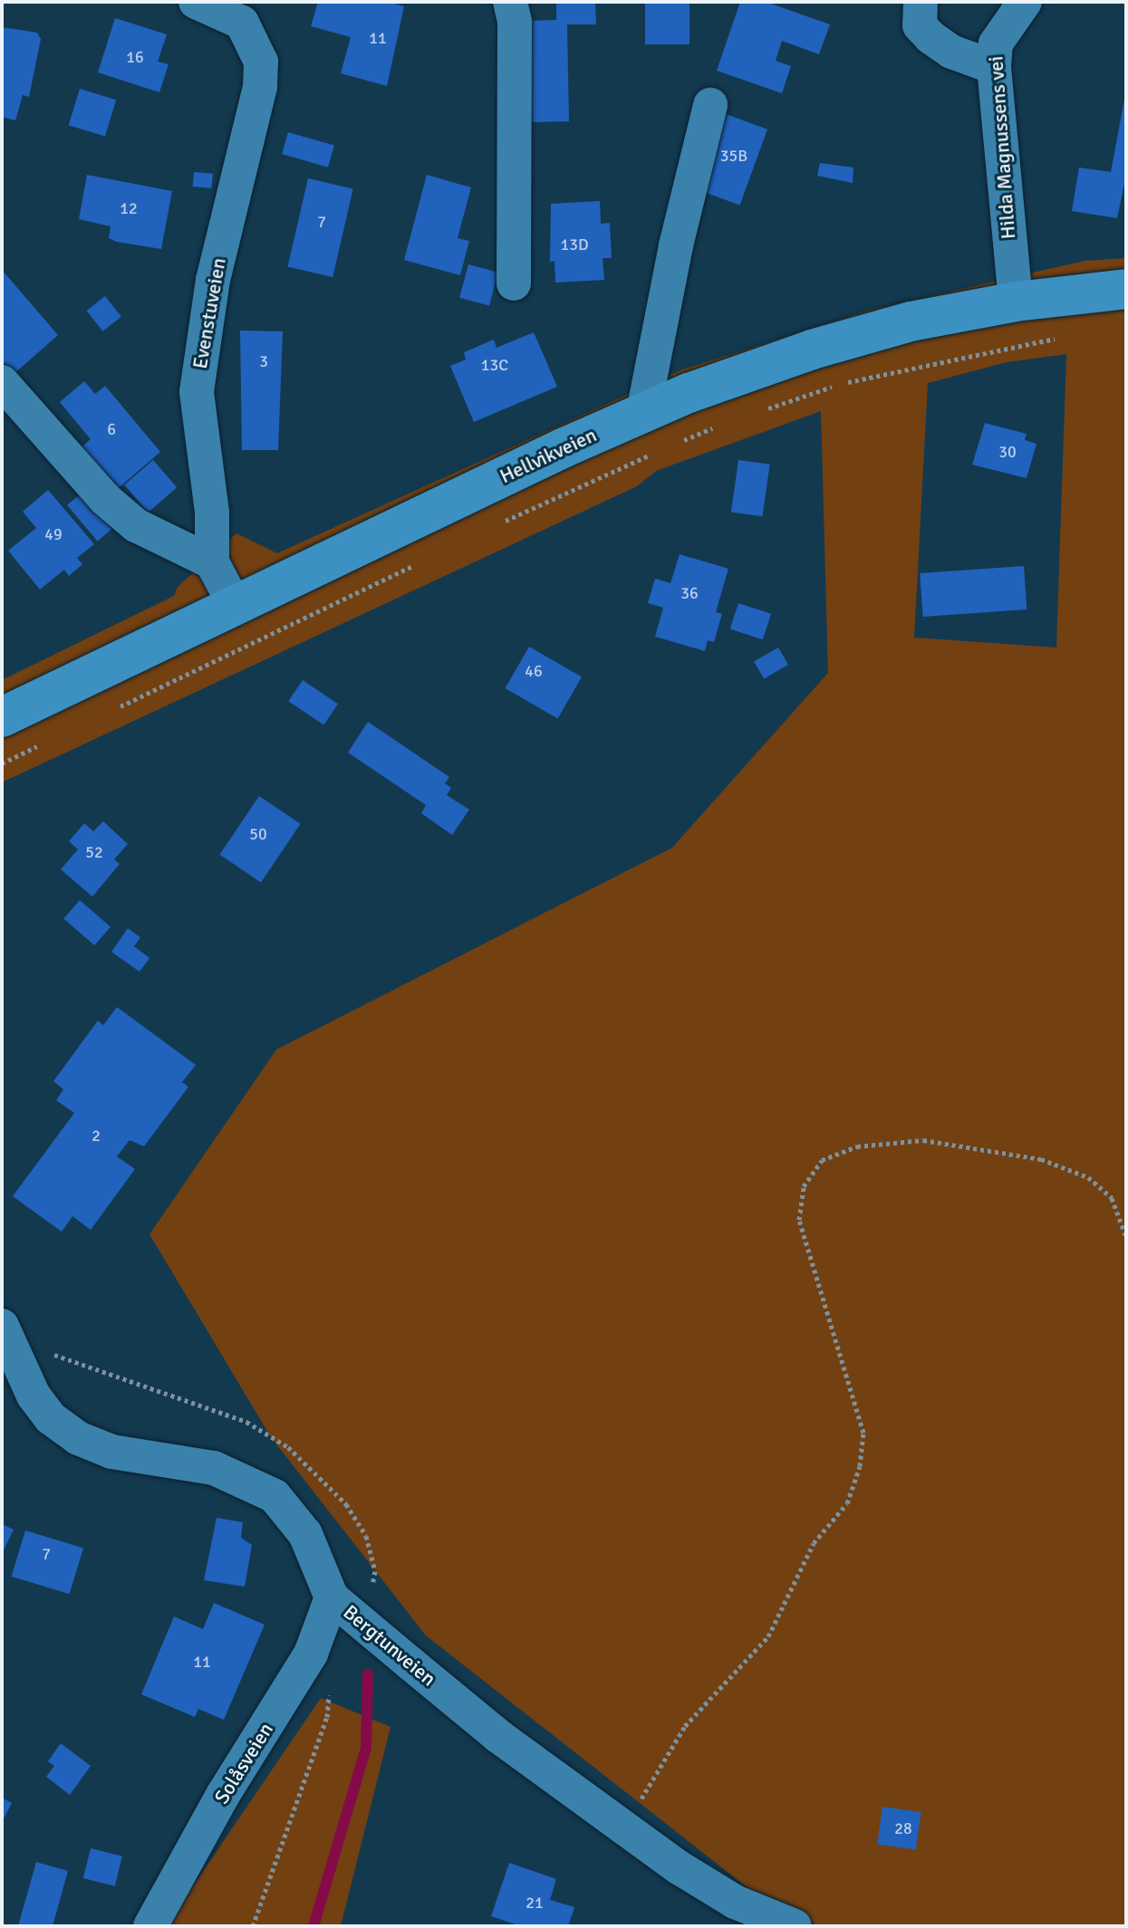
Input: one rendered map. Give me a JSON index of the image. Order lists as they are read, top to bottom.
{
  "streets": {
    "main road": ["Hellvikveien"],
    "street": [
      "Hilda Magnussens vei",
      "Evenstuveien",
      "Bergtunveien",
      "Solåsveien"
    ]
  },
  "crossings": [
    ["Hilda Magnussens vei", "Hellvikveien"],
    ["Evenstuveien", "Hellvikveien"],
    ["Bergtunveien", "Solåsveien"]
  ],
  "house_numbers": [
    "11",
    "16",
    "35B",
    "12",
    "7",
    "13D",
    "3",
    "13C",
    "6",
    "30",
    "49",
    "36",
    "46",
    "50",
    "52",
    "2",
    "7",
    "11",
    "28",
    "21"
  ]
}
